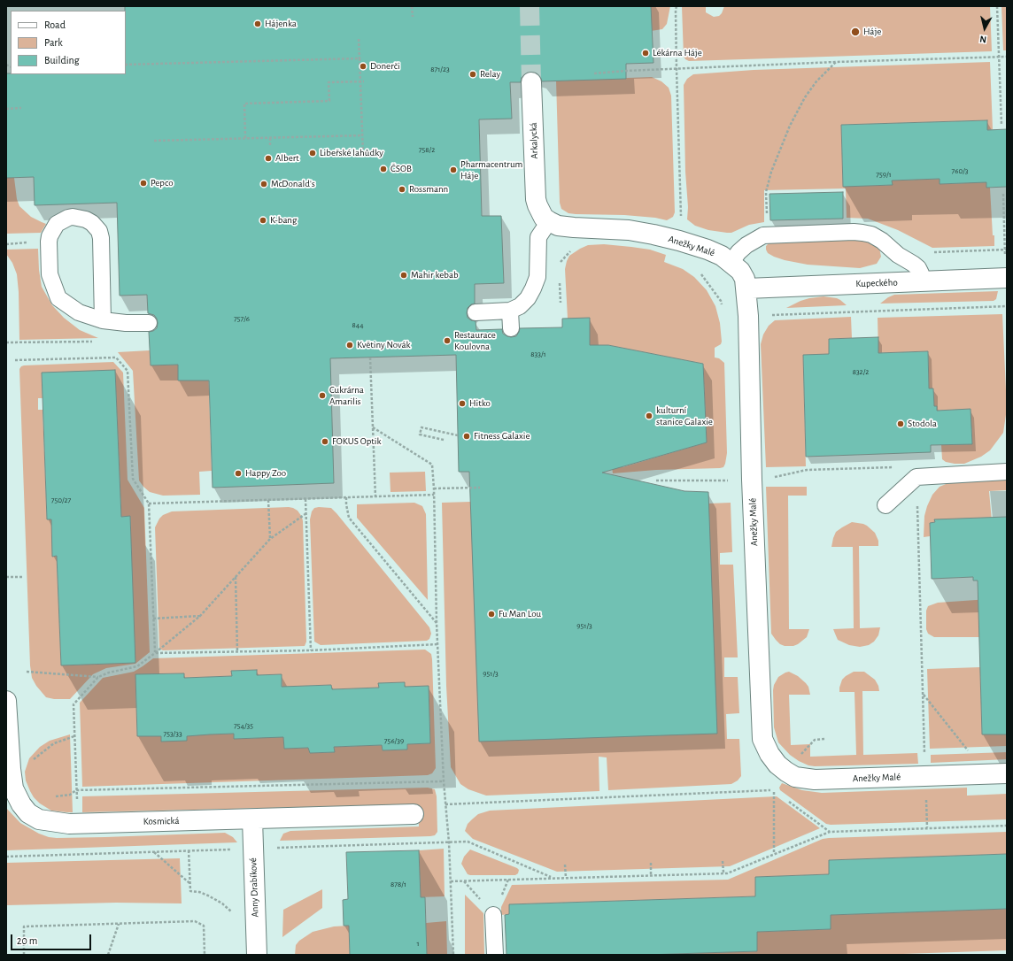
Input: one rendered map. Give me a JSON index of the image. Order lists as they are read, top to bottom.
{
  "streets": {
    "street": [
      "Arkalycká",
      "Anežky Malé",
      "Kupeckého",
      "Kosmická",
      "Anny Drabíkové"
    ]
  },
  "crossings": [
    ["Arkalycká", "Anežky Malé"],
    ["Anežky Malé", "Kupeckého"],
    ["Kosmická", "Anny Drabíkové"]
  ],
  "places": [
    "Hájenka",
    "Háje",
    "Lékárna Háje",
    "Donerči",
    "Relay",
    "Libeřské lahůdky",
    "Albert",
    "ČSOB",
    "Pharmacentrum Háje",
    "Pepco",
    "McDonald's",
    "Rossmann",
    "K-bang",
    "Mahir kebab",
    "Restaurace Koulovna",
    "Květiny Novák",
    "Cukrárna Amarilis",
    "Hitko",
    "kulturní stanice Galaxie",
    "Stodola",
    "Fitness Galaxie",
    "FOKUS Optik",
    "Happy Zoo",
    "Fu Man Lou"
  ],
  "house_numbers": [
    "871/23",
    "758/2",
    "760/3",
    "759/1",
    "757/6",
    "844",
    "833/1",
    "832/2",
    "750/27",
    "951/3",
    "951/3",
    "754/35",
    "753/33",
    "756/39",
    "878/1",
    "1"
  ],
  "legend": ["Road", "Park", "Building"],
  "scale_bar": "20 m",
  "north": "bottom"
}
